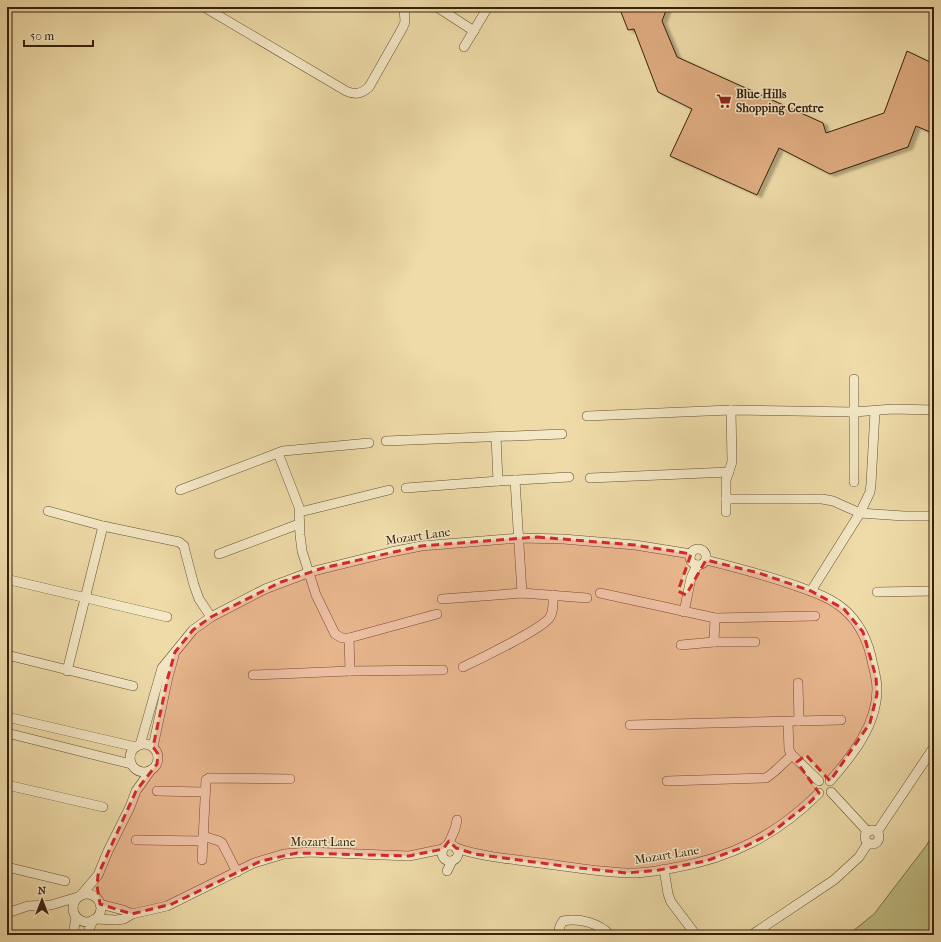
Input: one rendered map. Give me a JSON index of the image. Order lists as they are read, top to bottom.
{
  "streets": {
    "street": ["Mozart Lane"]
  },
  "places": {
    "supermarket": ["Blue Hills Shopping Centre"]
  },
  "scale_bar": "50 m",
  "north": "top"
}
